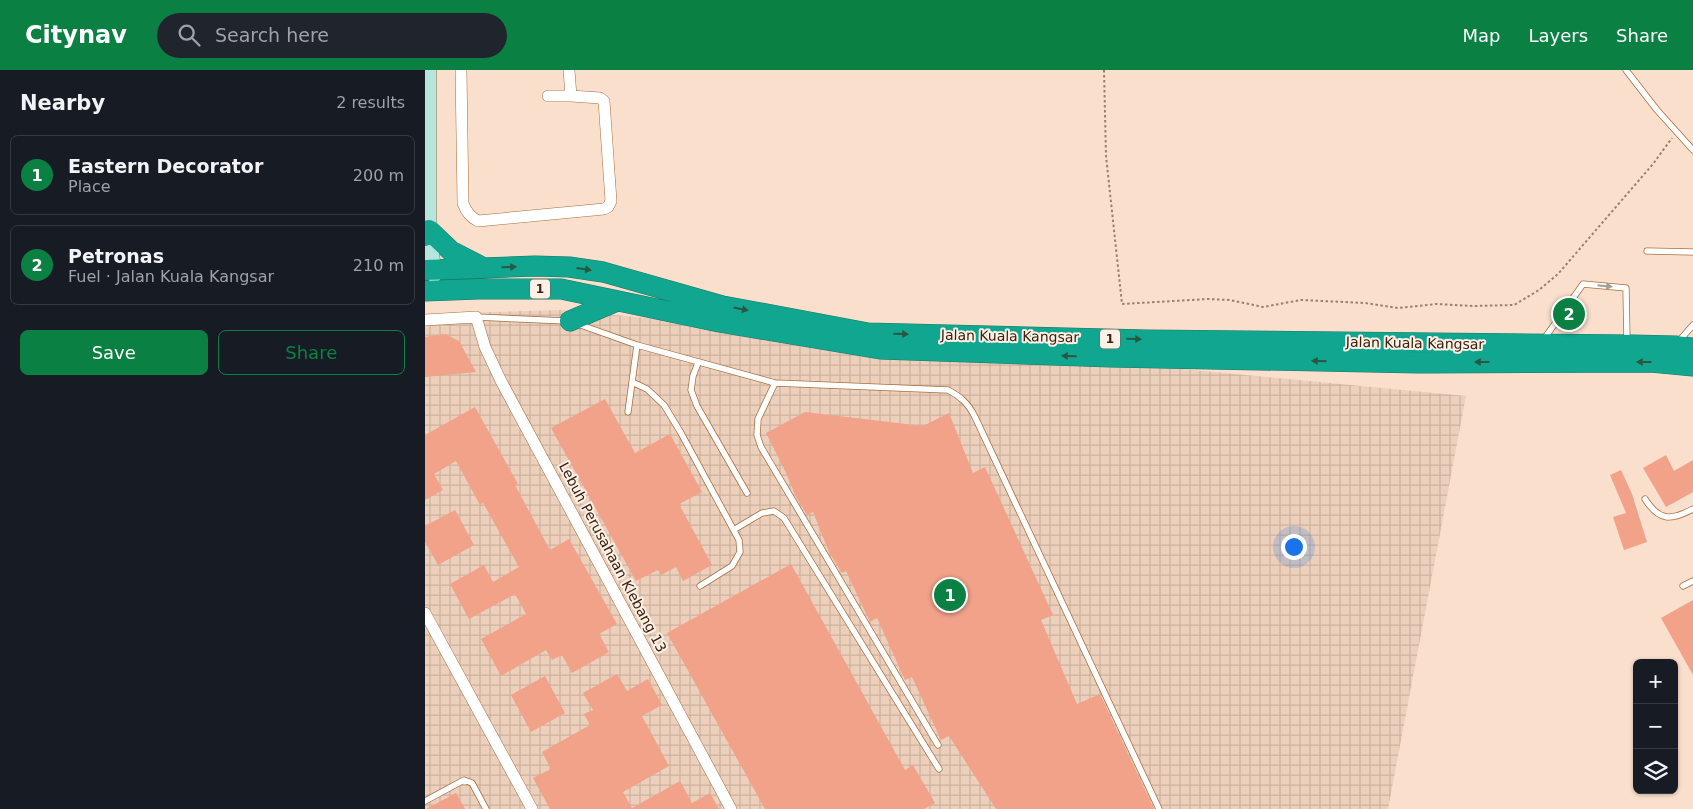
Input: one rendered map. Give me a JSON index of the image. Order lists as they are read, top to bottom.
{
  "streets": {
    "highway": ["1", "Jalan Kuala Kangsar"],
    "street": ["Lebuh Perusahaan Klebang 13"]
  },
  "page": {
    "header": "Citynav",
    "search": "Search here",
    "nav": ["Map", "Layers", "Share"],
    "heading": ["Nearby", "2 results"],
    "list": [
      {
        "mark": "1",
        "name": "Eastern Decorator",
        "note": "Place",
        "value": "200 m"
      },
      {
        "mark": "2",
        "name": "Petronas",
        "note": "Fuel · Jalan Kuala Kangsar",
        "value": "210 m"
      }
    ],
    "pins": ["2", "1"],
    "buttons": ["Save", "Share"],
    "map_buttons": ["+", "−"]
  }
}
